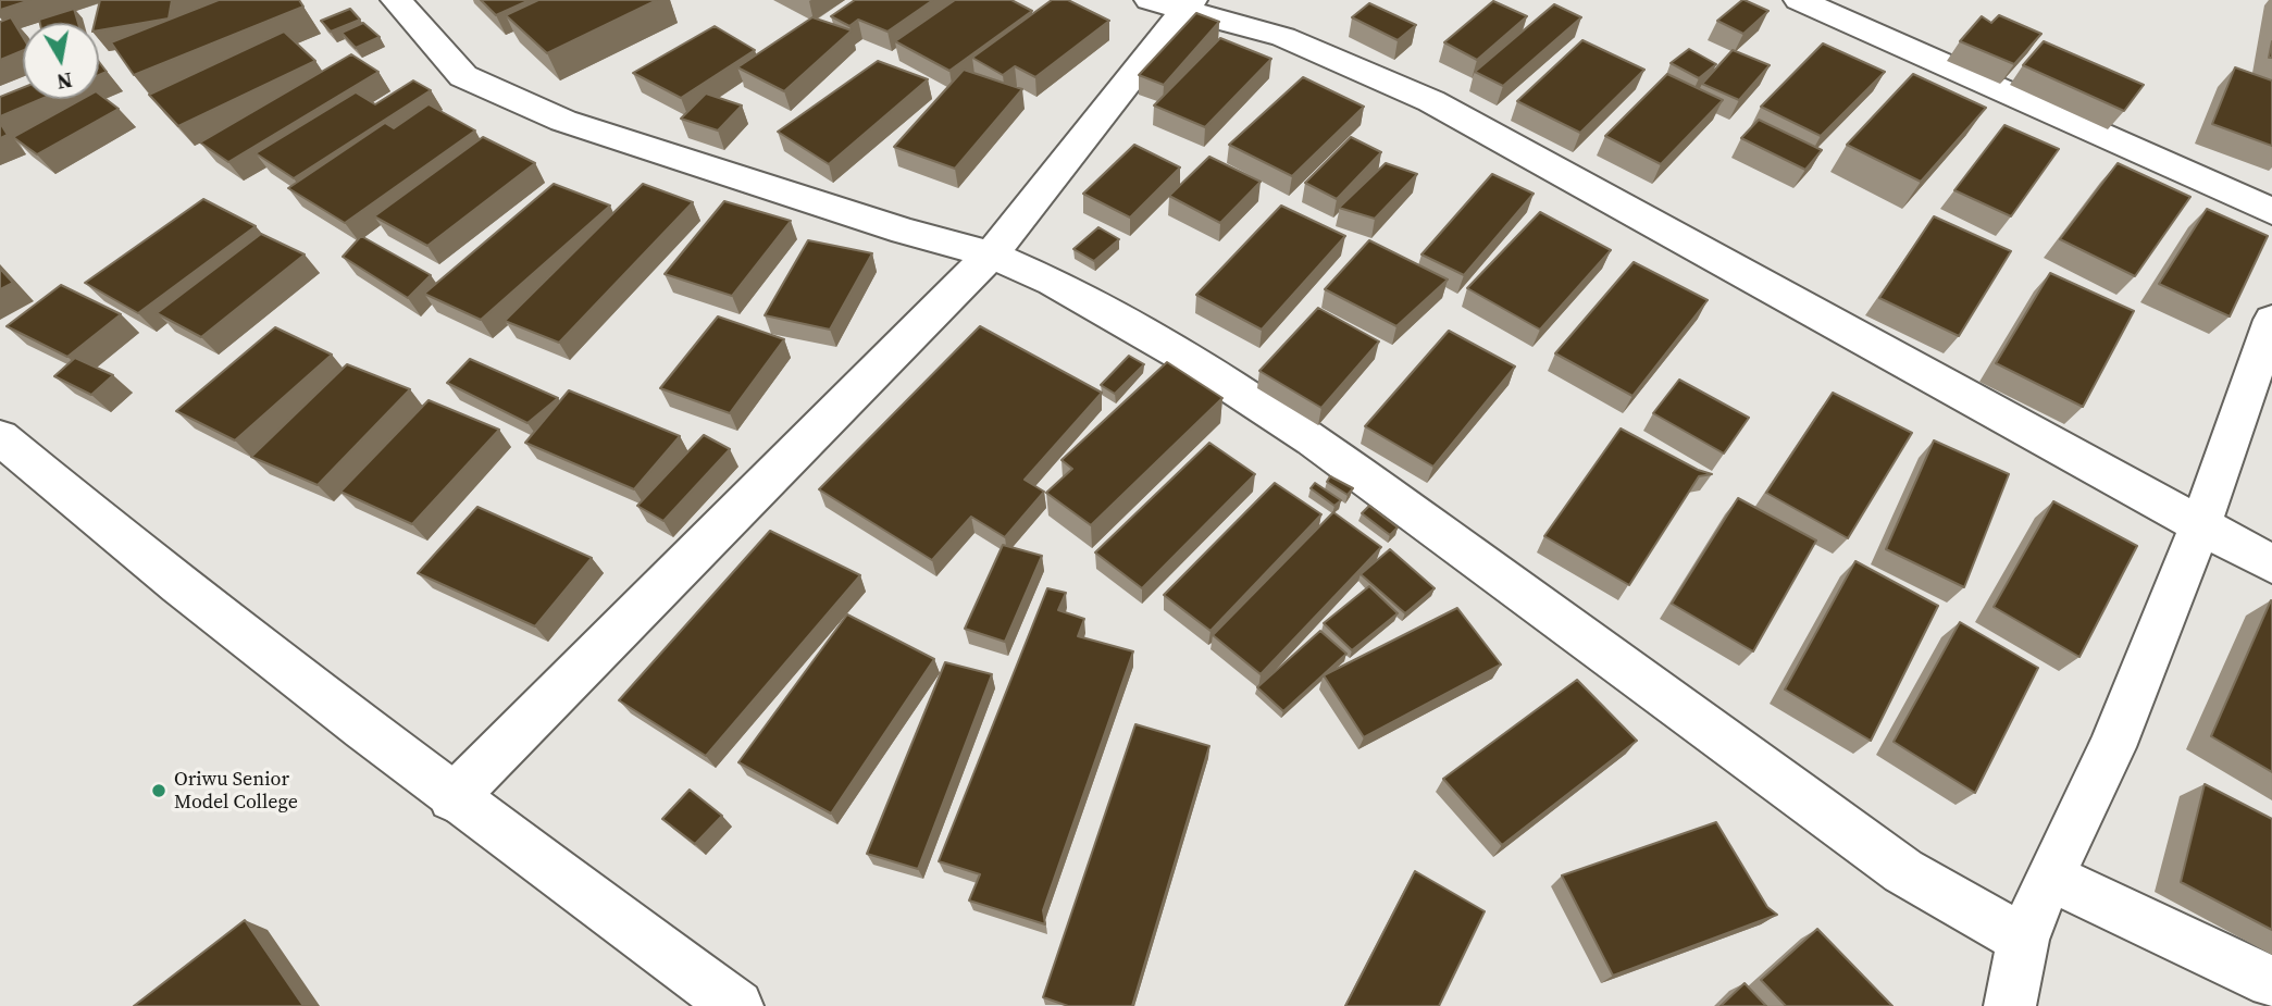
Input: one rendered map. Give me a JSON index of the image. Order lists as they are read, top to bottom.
{
  "places": ["Oriwu Senior Model College"],
  "north": "bottom"
}
